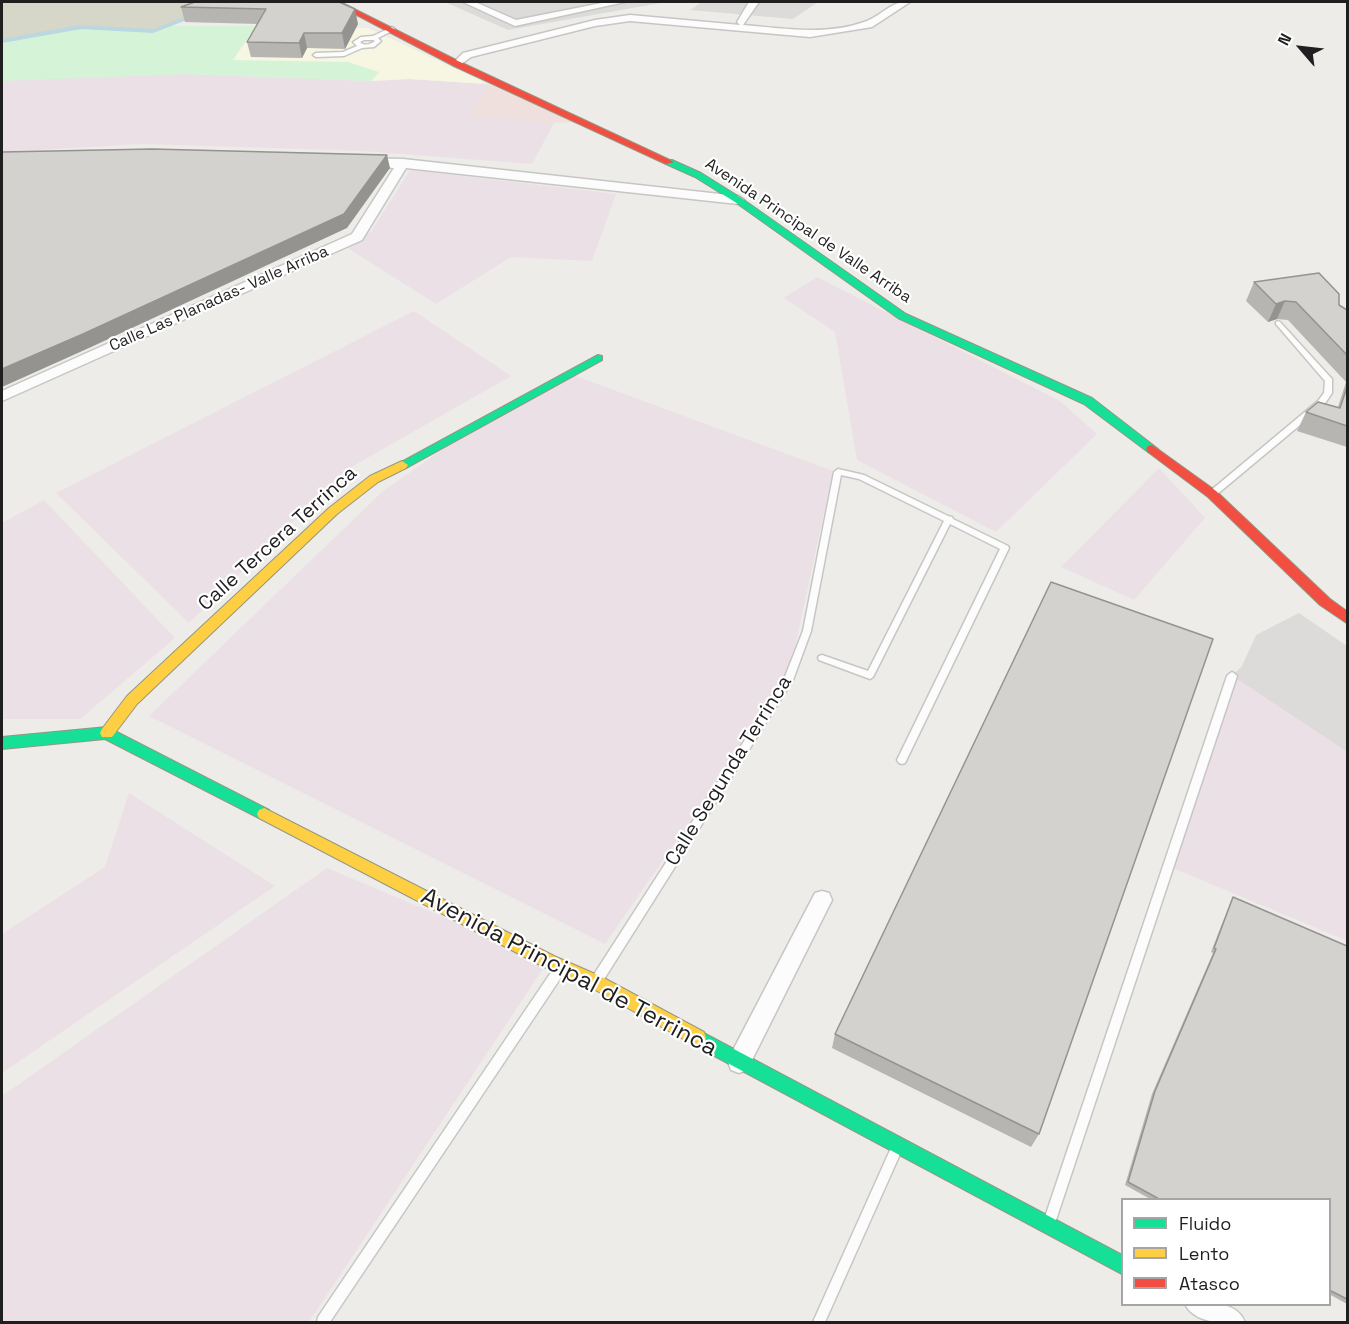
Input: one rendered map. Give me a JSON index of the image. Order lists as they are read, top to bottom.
{
  "streets": {
    "street": [
      "Avenida Principal de Valle Arriba",
      "Calle Las Planadas- Valle Arriba",
      "Calle Tercera Terrinca",
      "Avenida Principal de Terrinca"
    ],
    "lane": ["Calle Segunda Terrinca"]
  },
  "crossings": [
    ["Calle Tercera Terrinca", "Avenida Principal de Terrinca"],
    ["Calle Segunda Terrinca", "Avenida Principal de Terrinca"]
  ],
  "legend": ["Fluido", "Lento", "Atasco"],
  "north": "top left"
}
